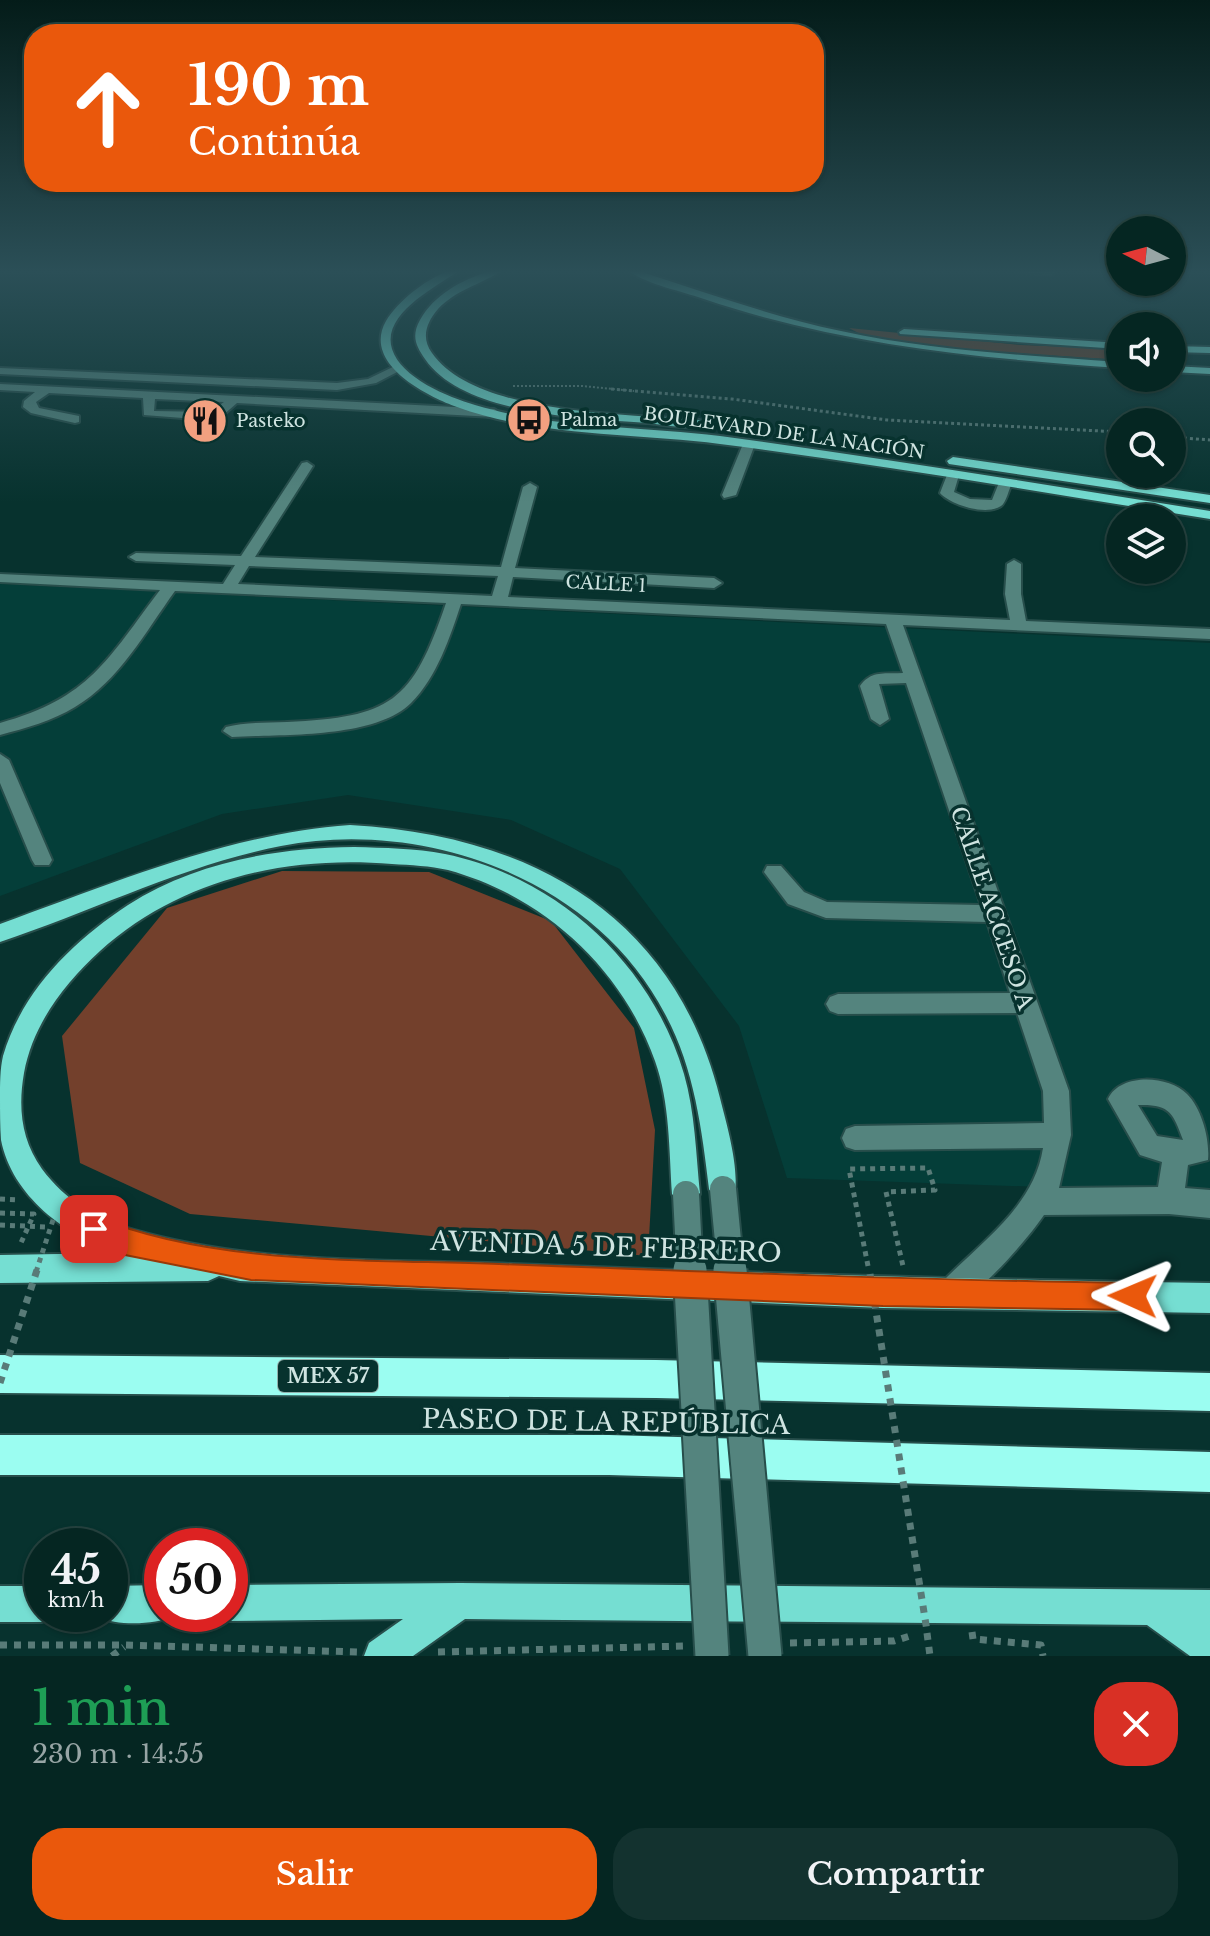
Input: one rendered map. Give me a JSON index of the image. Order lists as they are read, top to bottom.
{
  "streets": {
    "highway": ["MEX 57", "PASEO DE LA REPÚBLICA"],
    "main road": ["BOULEVARD DE LA NACIÓN", "AVENIDA 5 DE FEBRERO"],
    "street": ["CALLE 1", "CALLE ACCESO A"]
  },
  "crossings": [
    ["CALLE 1", "CALLE ACCESO A"],
    ["CALLE ACCESO A", "AVENIDA 5 DE FEBRERO"]
  ],
  "places": {
    "bus stop": ["Palma"],
    "restaurant": ["Pasteko"]
  },
  "north": "left",
  "page": {
    "turn": ["190 m", "Continúa"],
    "speed": "45 km/h",
    "limit": "50",
    "heading": ["1 min", "230 m · 14:55"],
    "buttons": ["Salir", "Compartir"]
  }
}
